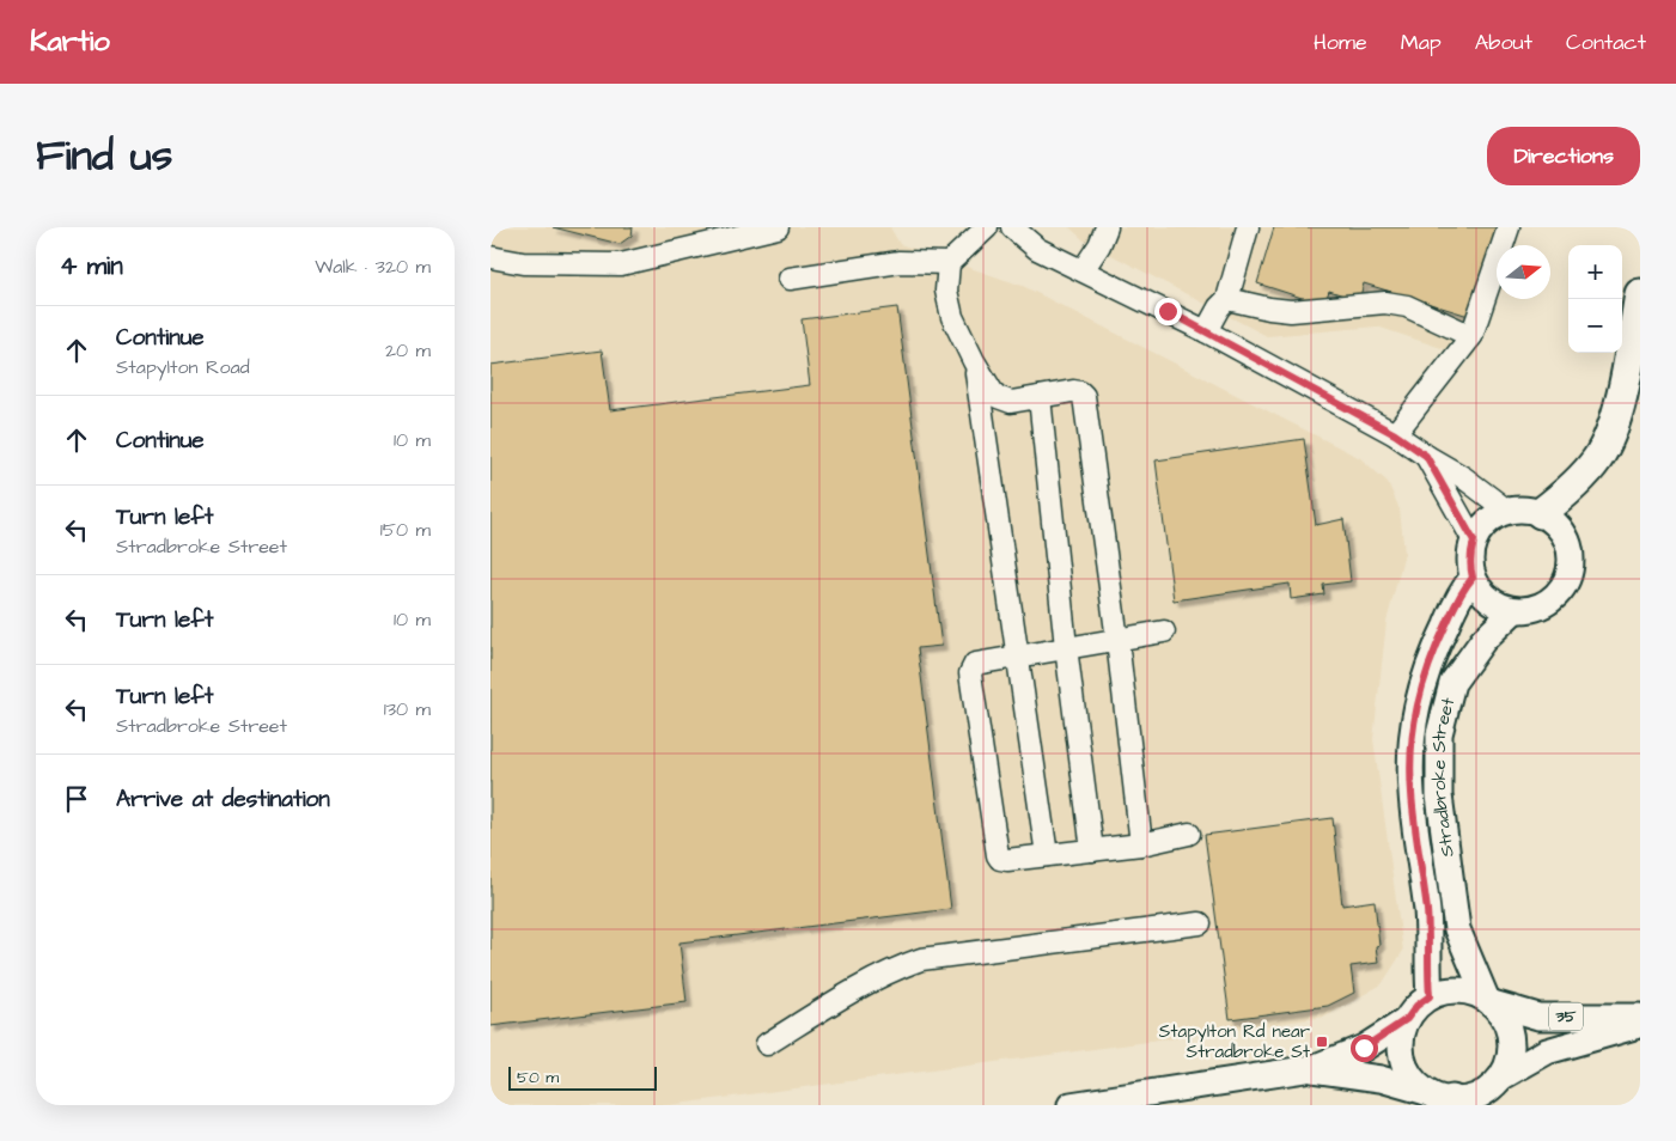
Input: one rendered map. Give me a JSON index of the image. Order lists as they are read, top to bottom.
{
  "streets": {
    "main road": ["Stradbroke Street", "35"]
  },
  "crossings": [
    ["Stradbroke Street", "35"]
  ],
  "places": {
    "transit": ["Stapylton Rd near Stradbroke St"]
  },
  "scale_bar": "50 m",
  "north": "right",
  "page": {
    "header": "Kartio",
    "nav": [
      "Home",
      "Map",
      "About",
      "Contact"
    ],
    "title": "Find us",
    "buttons": "Directions",
    "heading": ["4 min", "Walk · 320 m"],
    "map_buttons": ["+", "−"],
    "list": [
      ["Continue", "Stapylton Road", "20 m"],
      ["Continue", "10 m"],
      ["Turn left", "Stradbroke Street", "150 m"],
      ["Turn left", "10 m"],
      ["Turn left", "Stradbroke Street", "130 m"],
      "Arrive at destination"
    ],
    "scale": "50 m"
  }
}
